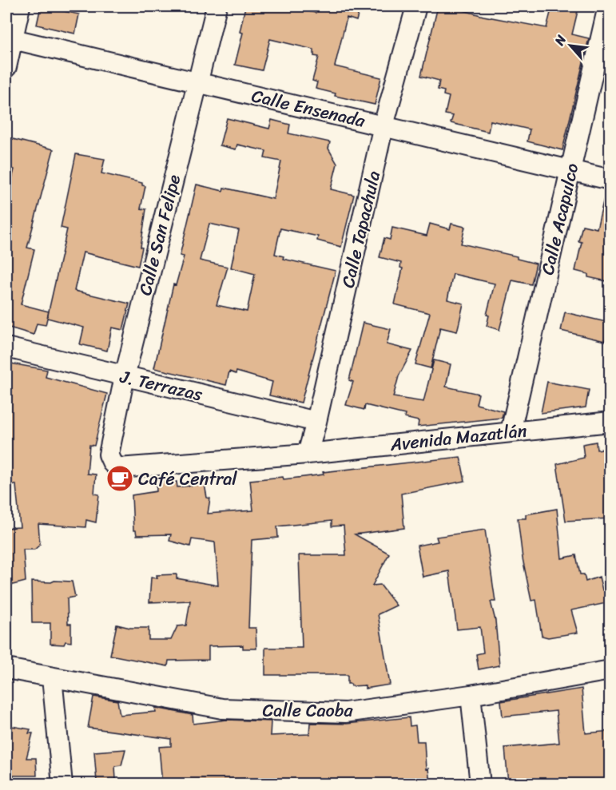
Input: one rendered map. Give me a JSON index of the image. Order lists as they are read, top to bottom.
{
  "streets": {
    "street": [
      "Calle Ensenada",
      "Calle Acapulco",
      "Calle Tapachula",
      "Calle San Felipe",
      "J. Terrazas",
      "Avenida Mazatlán",
      "Calle Caoba"
    ]
  },
  "crossings": [
    ["Calle Ensenada", "Calle Acapulco"],
    ["Calle Ensenada", "Calle Tapachula"],
    ["Calle Ensenada", "Calle San Felipe"],
    ["Calle Acapulco", "Avenida Mazatlán"],
    ["Calle Tapachula", "J. Terrazas"],
    ["Calle Tapachula", "Avenida Mazatlán"],
    ["Calle San Felipe", "J. Terrazas"],
    ["Calle San Felipe", "Avenida Mazatlán"]
  ],
  "places": {
    "cafe": ["Café Central"]
  },
  "north": "top left"
}
